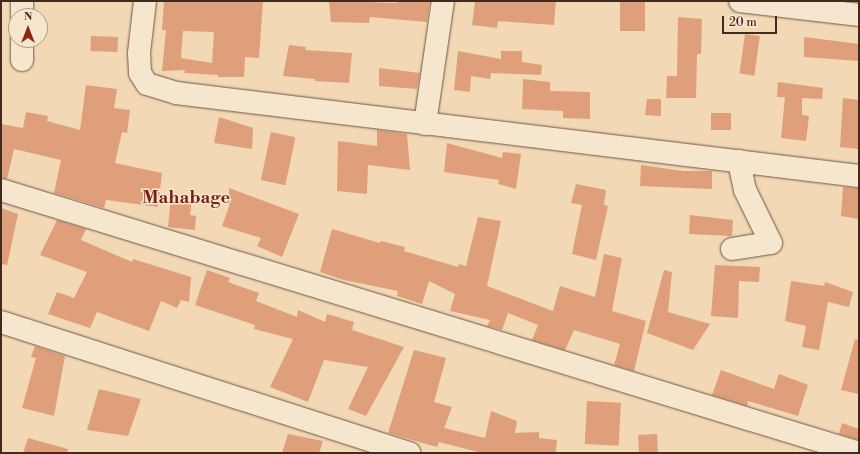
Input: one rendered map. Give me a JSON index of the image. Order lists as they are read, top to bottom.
{
  "districts": ["Mahabage"],
  "scale_bar": "20 m",
  "north": "top"
}
